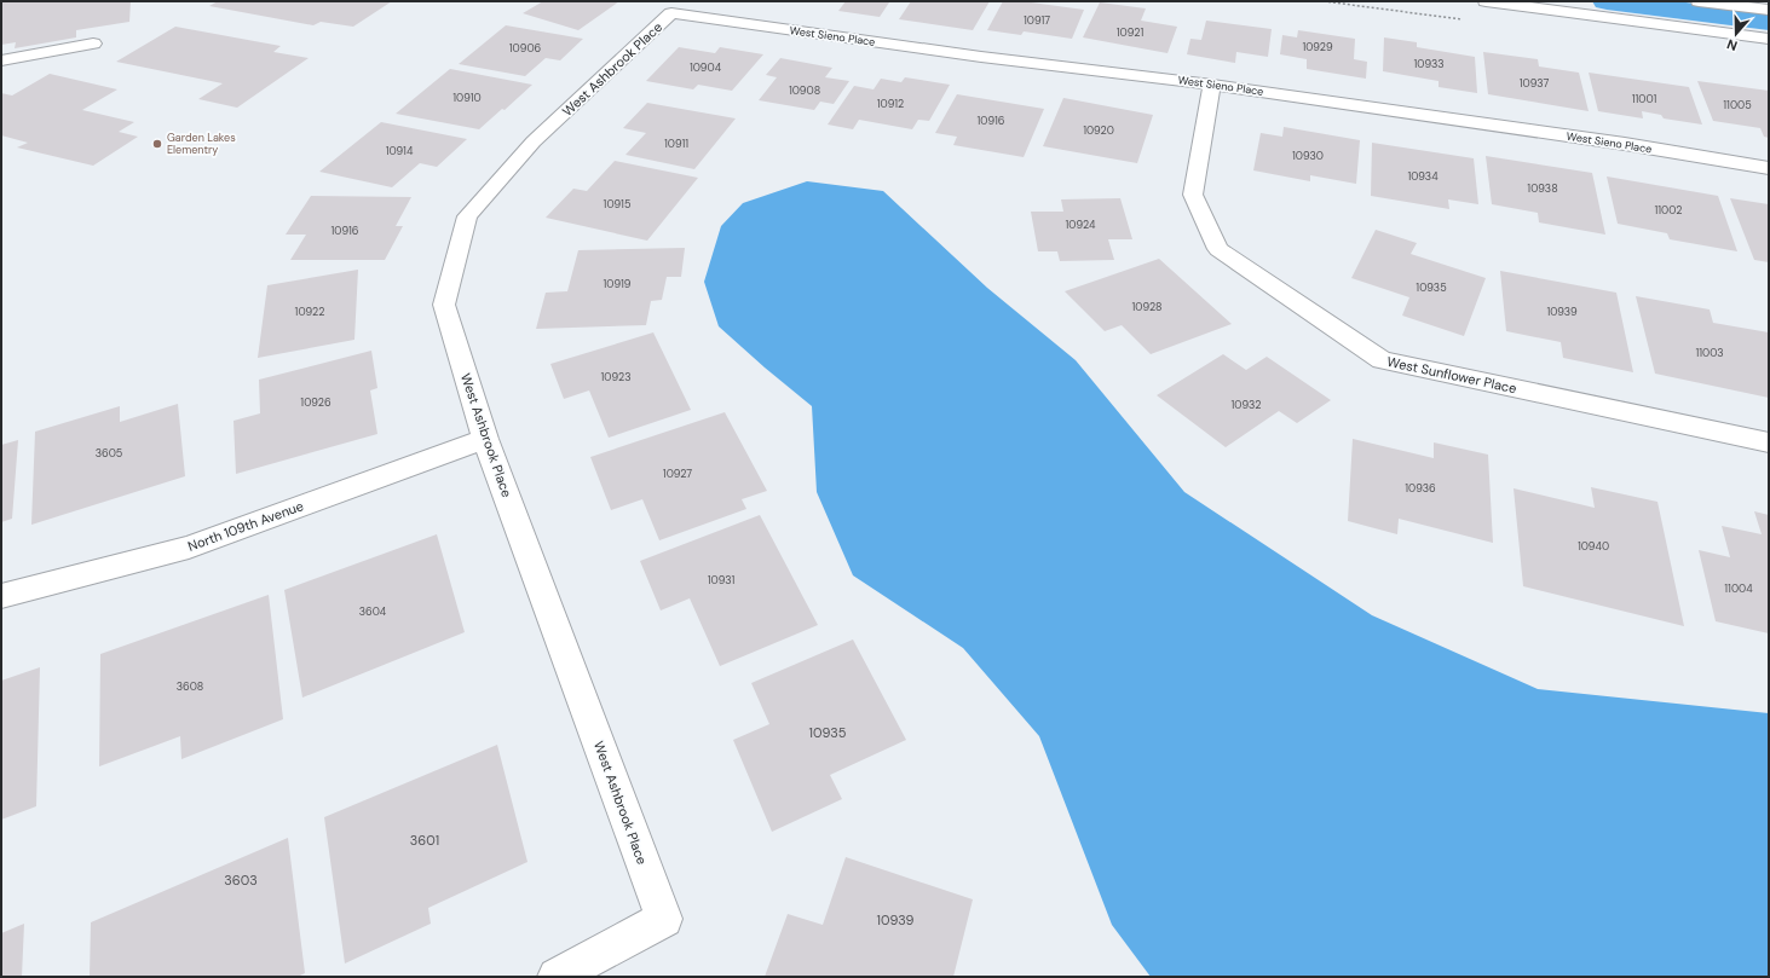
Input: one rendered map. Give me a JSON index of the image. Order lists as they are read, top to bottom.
{
  "streets": {
    "street": [
      "West Sieno Place",
      "West Ashbrook Place",
      "West Sunflower Place",
      "North 109th Avenue"
    ]
  },
  "crossings": [
    ["West Sieno Place", "West Ashbrook Place"],
    ["West Sieno Place", "West Sunflower Place"],
    ["West Ashbrook Place", "North 109th Avenue"]
  ],
  "places": ["Garden Lakes Elementry"],
  "house_numbers": [
    "10917",
    "10921",
    "10929",
    "10906",
    "10933",
    "10904",
    "10937",
    "10908",
    "10910",
    "11001",
    "10912",
    "11005",
    "10916",
    "10920",
    "10911",
    "10914",
    "10930",
    "10934",
    "10938",
    "10915",
    "11002",
    "10924",
    "10916",
    "10919",
    "10935",
    "10928",
    "10922",
    "10939",
    "11003",
    "10923",
    "10926",
    "10932",
    "3605",
    "10927",
    "10936",
    "10940",
    "10931",
    "11004",
    "3604",
    "3608",
    "10935",
    "3601",
    "3603",
    "10939"
  ],
  "north": "bottom"
}
